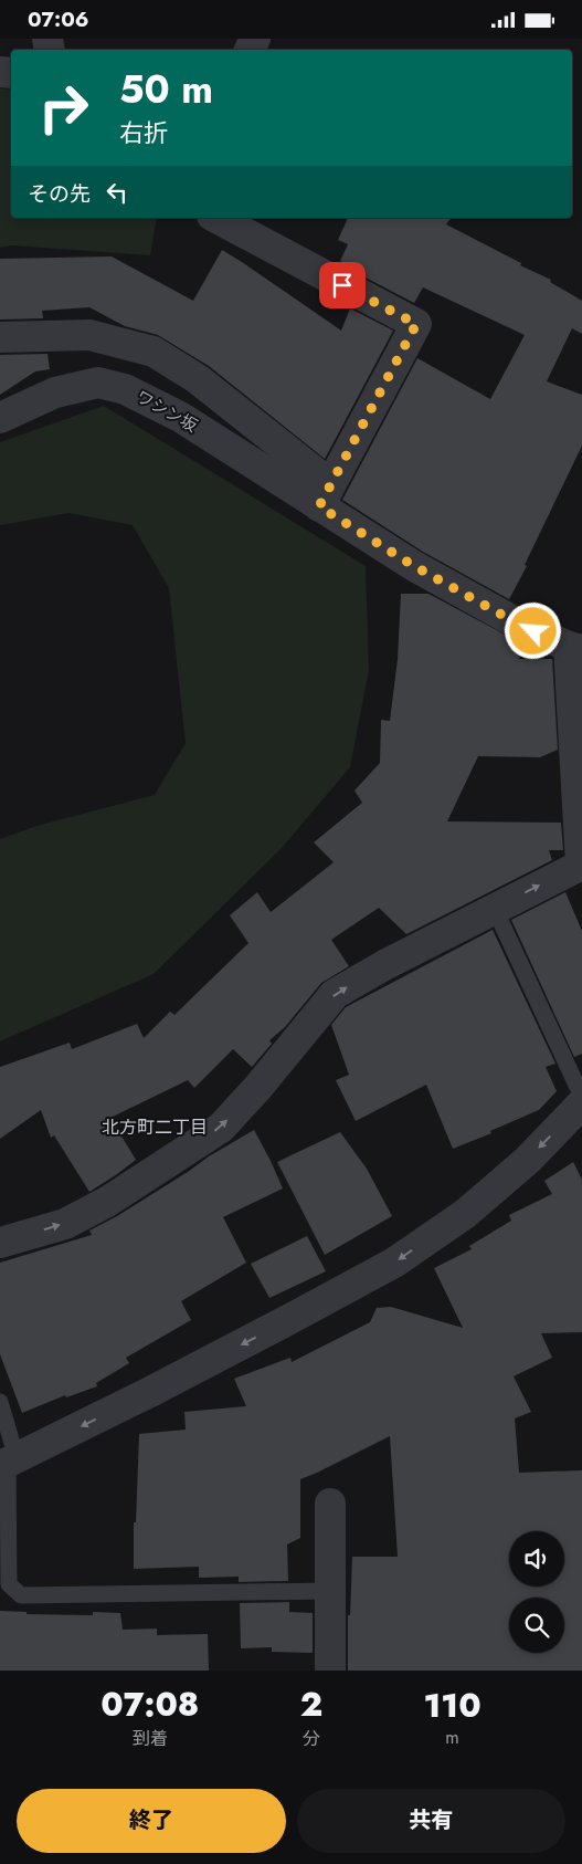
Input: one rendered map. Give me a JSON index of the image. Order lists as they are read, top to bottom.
{
  "streets": {
    "street": ["ワシン坂"]
  },
  "districts": ["北方町二丁目"],
  "page": {
    "status": "07:06",
    "turn": ["50 m", "右折"],
    "then": "その先",
    "eta": [
      "07:08",
      "到着",
      "2",
      "分",
      "110",
      "m"
    ],
    "buttons": ["終了", "共有"]
  }
}
